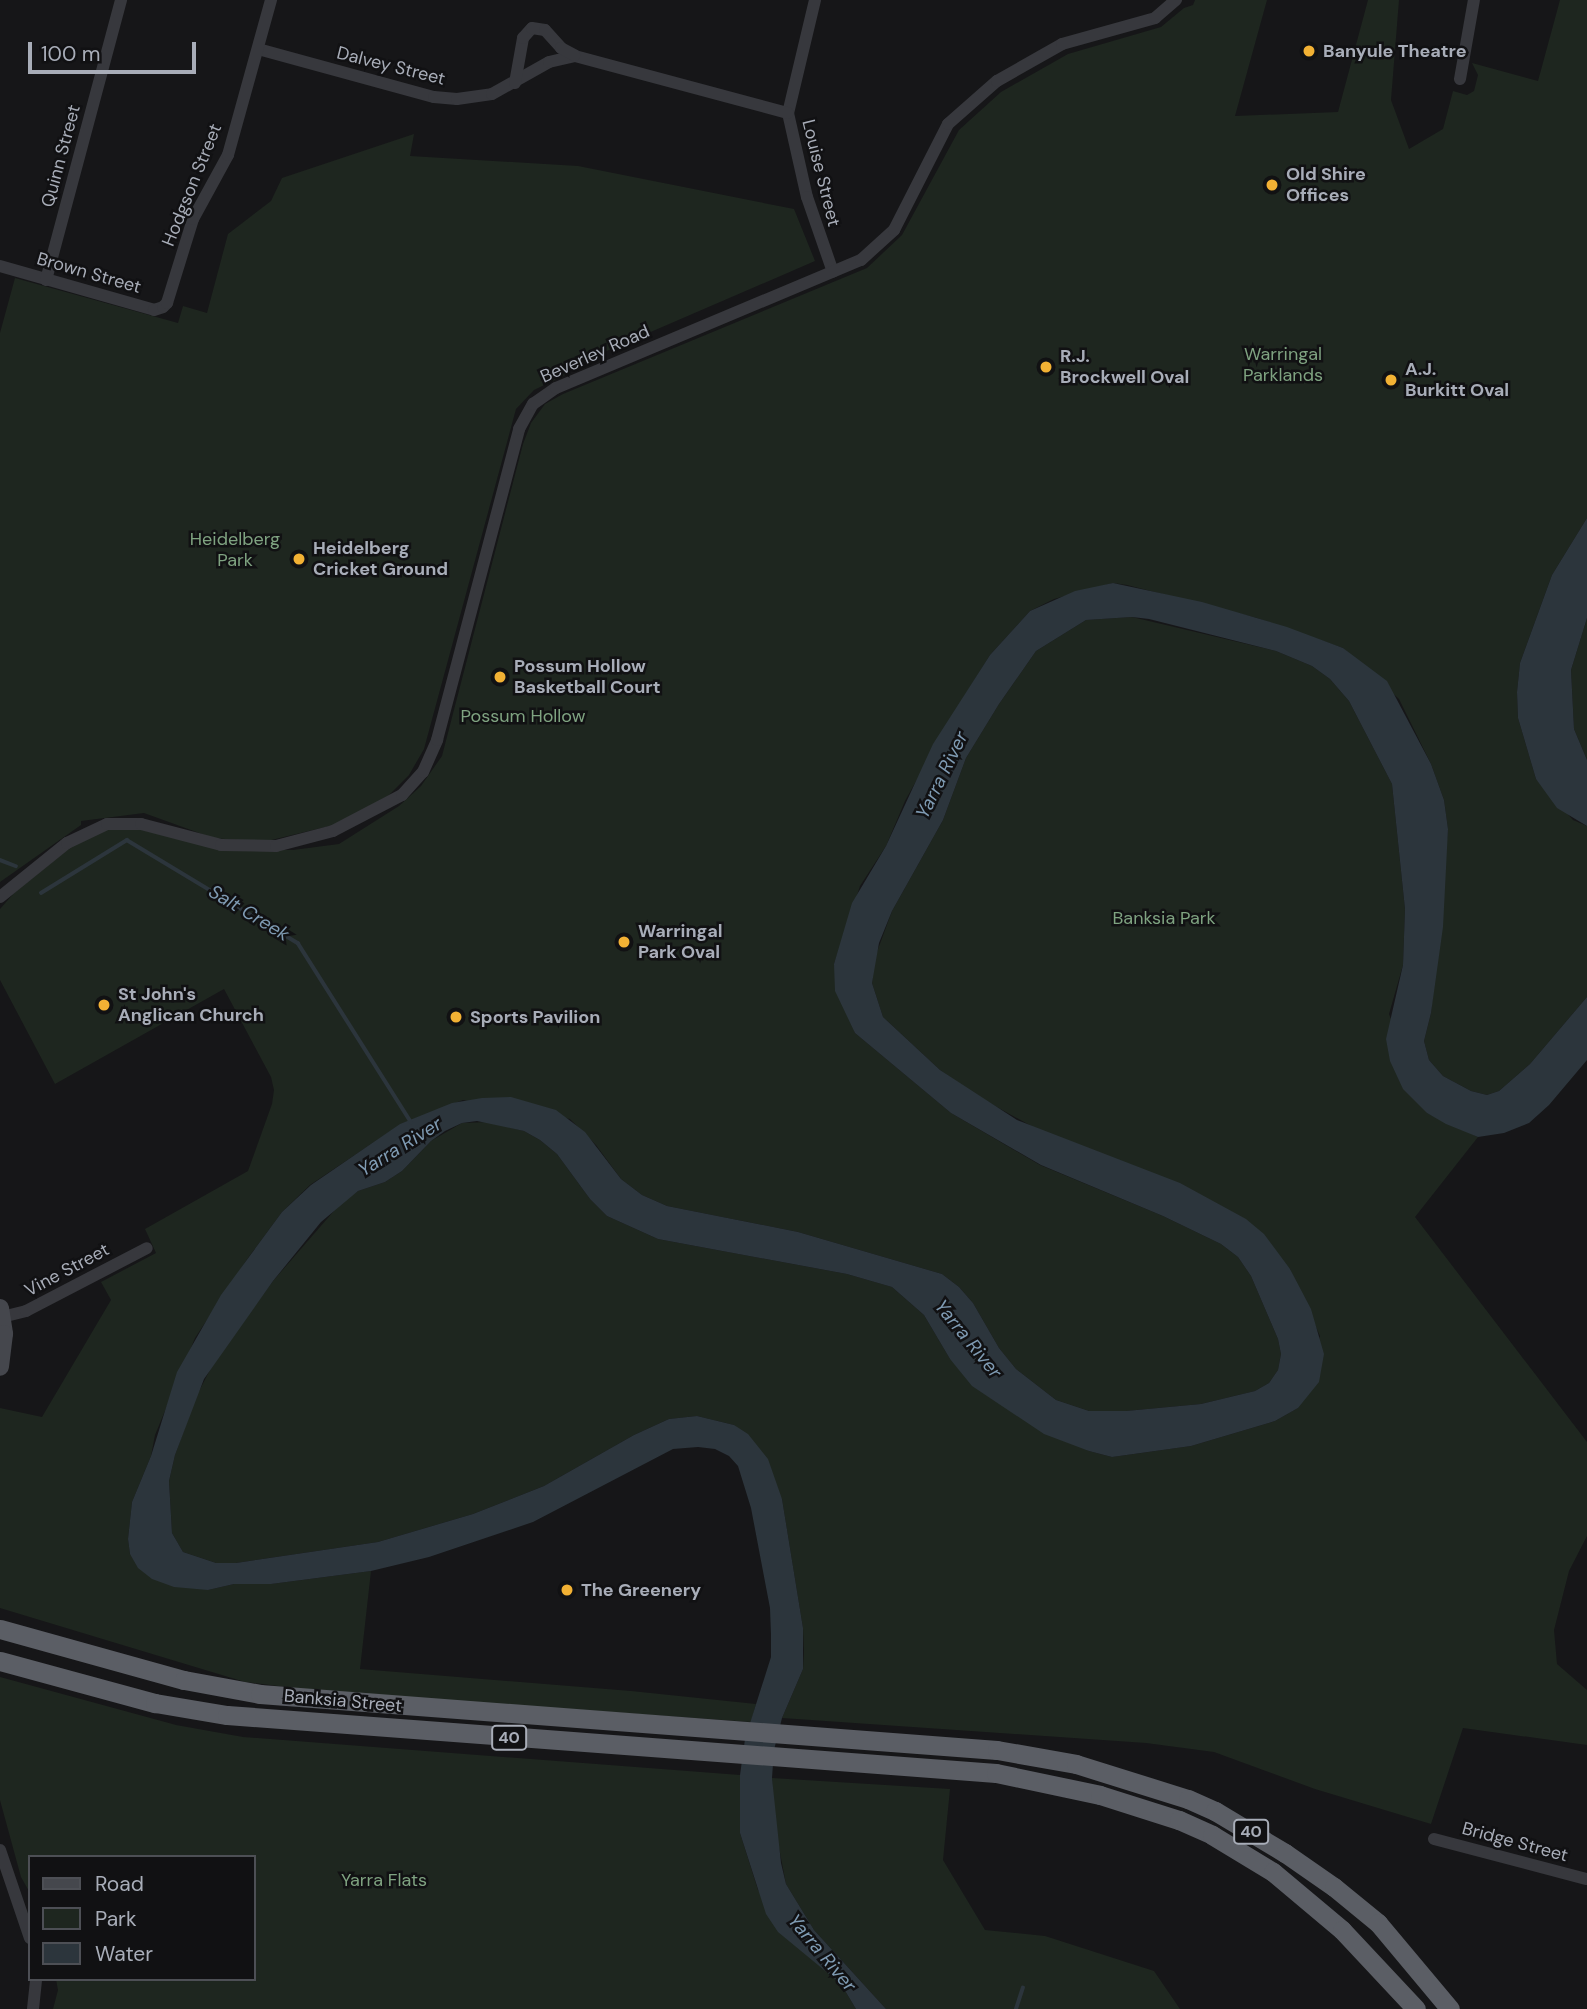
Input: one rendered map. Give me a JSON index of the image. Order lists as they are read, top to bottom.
{
  "streets": {
    "highway": ["Banksia Street", "40"],
    "street": [
      "Dalvey Street",
      "Quinn Street",
      "Louise Street",
      "Hodgson Street",
      "Brown Street",
      "Beverley Road",
      "Vine Street",
      "Bridge Street"
    ]
  },
  "crossings": [
    ["Dalvey Street", "Louise Street"],
    ["Dalvey Street", "Hodgson Street"],
    ["Quinn Street", "Brown Street"],
    ["Louise Street", "Beverley Road"],
    ["Hodgson Street", "Brown Street"],
    ["Banksia Street", "40"]
  ],
  "water": ["Yarra River", "Salt Creek"],
  "parks": [
    "Warringal Parklands",
    "Heidelberg Park",
    "Possum Hollow",
    "Banksia Park",
    "Yarra Flats"
  ],
  "places": [
    "Banyule Theatre",
    "Old Shire Offices",
    "R.J. Brockwell Oval",
    "A.J. Burkitt Oval",
    "Heidelberg Cricket Ground",
    "Possum Hollow Basketball Court",
    "Warringal Park Oval",
    "St John's Anglican Church",
    "Sports Pavilion",
    "The Greenery"
  ],
  "legend": ["Road", "Park", "Water"],
  "scale_bar": "100 m"
}
